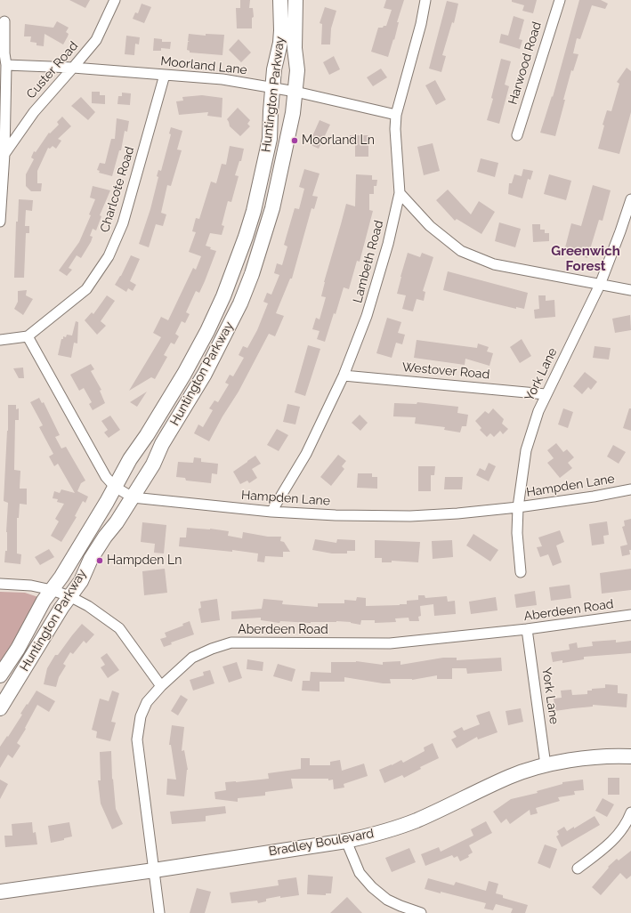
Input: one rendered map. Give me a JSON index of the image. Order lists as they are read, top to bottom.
{
  "streets": {
    "street": [
      "Harwood Road",
      "Moorland Lane",
      "Custer Road",
      "Huntington Parkway",
      "Charlcote Road",
      "Lambeth Road",
      "Westover Road",
      "York Lane",
      "Hampden Lane",
      "Aberdeen Road",
      "Bradley Boulevard"
    ]
  },
  "crossings": [
    ["Moorland Lane", "Custer Road"],
    ["Moorland Lane", "Huntington Parkway"],
    ["Moorland Lane", "Charlcote Road"],
    ["Moorland Lane", "Lambeth Road"],
    ["Huntington Parkway", "Hampden Lane"],
    ["Charlcote Road", "Hampden Lane"],
    ["Lambeth Road", "Westover Road"],
    ["Lambeth Road", "Hampden Lane"],
    ["Westover Road", "York Lane"],
    ["York Lane", "Hampden Lane"],
    ["York Lane", "Aberdeen Road"],
    ["York Lane", "Bradley Boulevard"],
    ["Aberdeen Road", "Bradley Boulevard"]
  ],
  "districts": ["Greenwich Forest"],
  "places": ["Moorland Ln", "Hampden Ln"]
}
